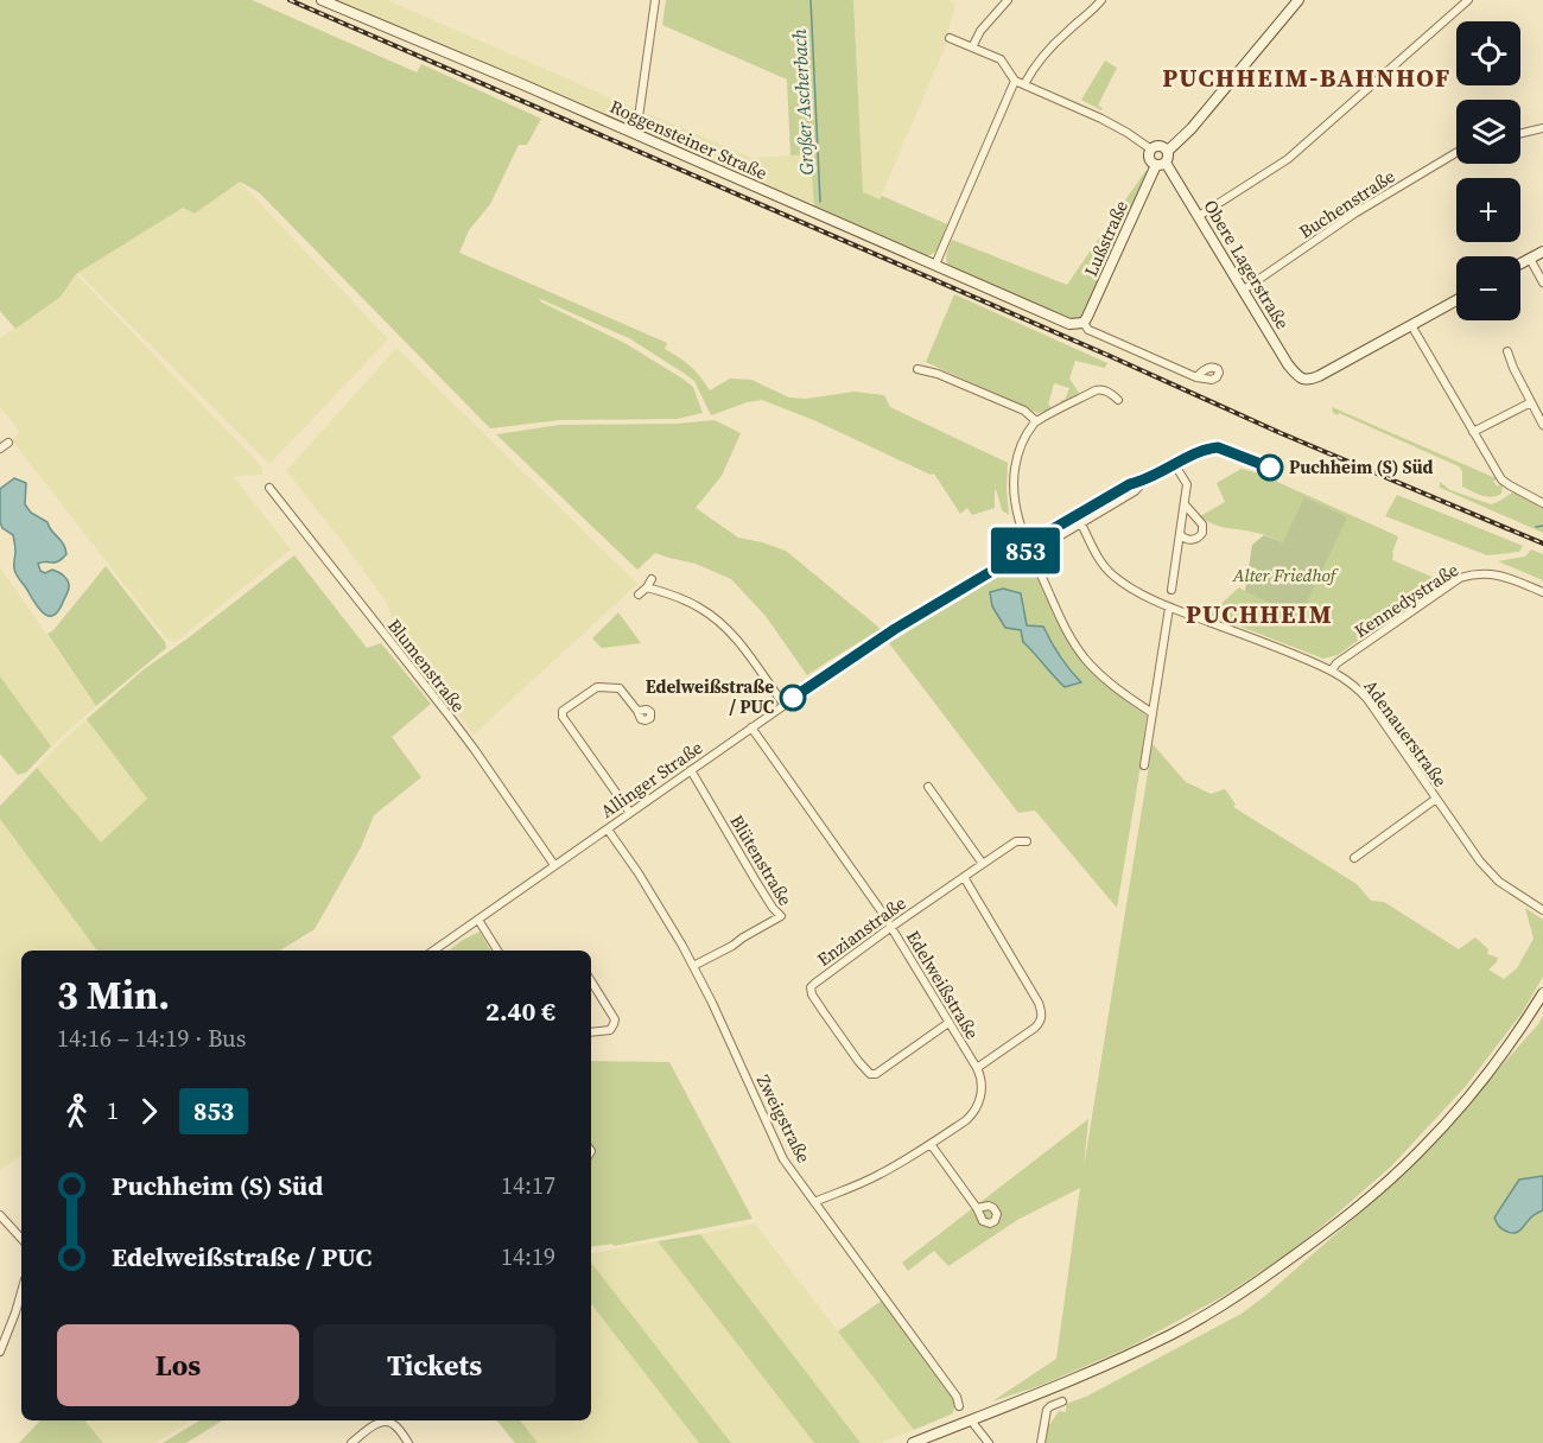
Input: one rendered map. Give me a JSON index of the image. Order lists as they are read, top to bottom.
{
  "streets": {
    "street": [
      "Roggensteiner Straße",
      "Buchenstraße",
      "Lußstraße",
      "Obere Lagerstraße",
      "Kennedystraße",
      "Blumenstraße",
      "Adenauerstraße",
      "Allinger Straße",
      "Blütenstraße",
      "Enzianstraße",
      "Edelweißstraße",
      "Zweigstraße"
    ]
  },
  "crossings": [
    ["Roggensteiner Straße", "Lußstraße"],
    ["Buchenstraße", "Obere Lagerstraße"],
    ["Lußstraße", "Obere Lagerstraße"],
    ["Kennedystraße", "Adenauerstraße"],
    ["Blumenstraße", "Allinger Straße"],
    ["Adenauerstraße", "Allinger Straße"],
    ["Allinger Straße", "Blütenstraße"],
    ["Allinger Straße", "Edelweißstraße"],
    ["Allinger Straße", "Zweigstraße"],
    ["Blütenstraße", "Zweigstraße"],
    ["Enzianstraße", "Edelweißstraße"]
  ],
  "districts": ["PUCHHEIM-BAHNHOF", "PUCHHEIM"],
  "water": ["Großer Ascherbach"],
  "parks": ["Alter Friedhof"],
  "places": ["Puchheim (S) Süd", "Edelweißstraße / PUC"],
  "lines": ["bus line 853"],
  "page": {
    "on_map": "853",
    "map_buttons": ["+", "−"],
    "heading": ["3 Min.", "14:16 – 14:19 · Bus", "2.40 €"],
    "legs": ["1", "853"],
    "list": [
      {
        "name": "Puchheim (S) Süd",
        "value": "14:17"
      },
      {
        "name": "Edelweißstraße / PUC",
        "value": "14:19"
      }
    ],
    "buttons": ["Los", "Tickets"]
  }
}
